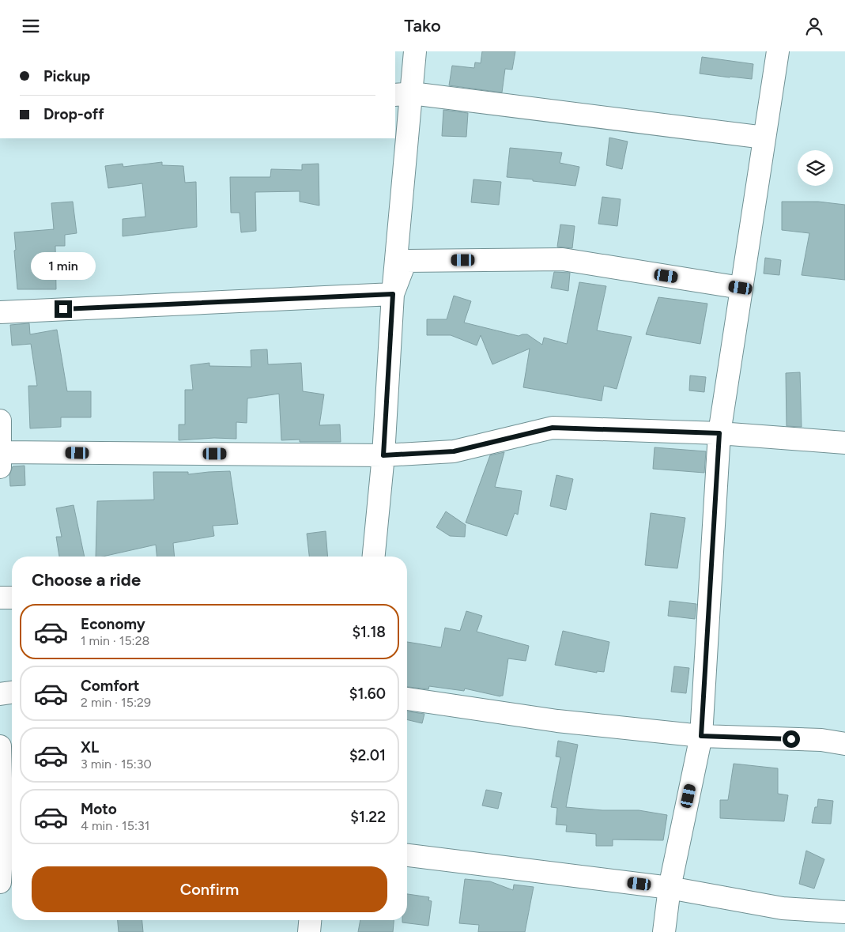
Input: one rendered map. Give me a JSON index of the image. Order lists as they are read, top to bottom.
{
  "page": {
    "header": "Tako",
    "banner": ["Pickup", "Drop-off"],
    "bubble": "1 min",
    "heading": "Choose a ride",
    "list": [
      {
        "name": "Economy",
        "note": "1 min · 15:28",
        "value": "$1.18"
      },
      {
        "name": "Comfort",
        "note": "2 min · 15:29",
        "value": "$1.60"
      },
      {
        "name": "XL",
        "note": "3 min · 15:30",
        "value": "$2.01"
      },
      {
        "name": "Moto",
        "note": "4 min · 15:31",
        "value": "$1.22"
      }
    ],
    "buttons": "Confirm"
  }
}
